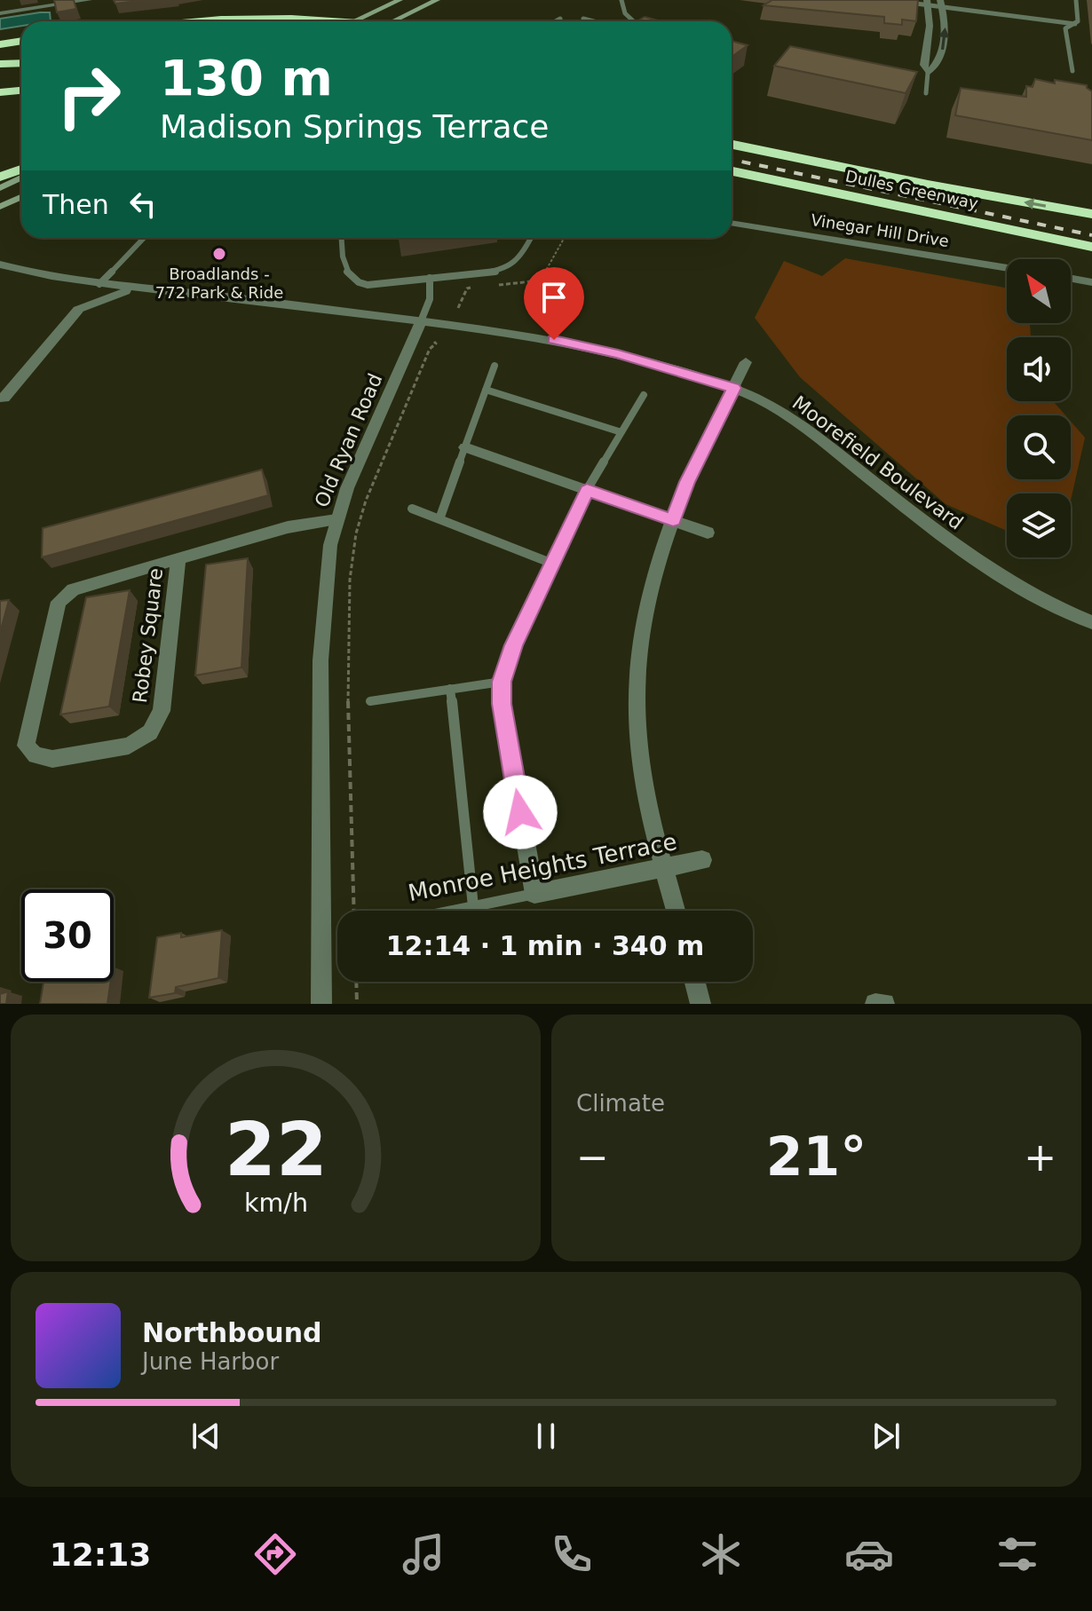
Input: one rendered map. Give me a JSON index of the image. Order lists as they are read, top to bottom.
{
  "streets": {
    "highway": ["Dulles Greenway"],
    "street": [
      "Vinegar Hill Drive",
      "Old Ryan Road",
      "Moorefield Boulevard",
      "Robey Square",
      "Monroe Heights Terrace"
    ]
  },
  "crossings": [
    ["Old Ryan Road", "Moorefield Boulevard"],
    ["Old Ryan Road", "Robey Square"]
  ],
  "places": ["Broadlands - 772 Park & Ride"],
  "north": "top left",
  "page": {
    "turn": ["130 m", "Madison Springs Terrace"],
    "then": "Then",
    "limit": "30",
    "trip": "12:14 · 1 min · 340 m",
    "tile": "Climate",
    "heat": ["−", "21°", "+"],
    "song": ["Northbound", "June Harbor"],
    "tabs": "12:13",
    "gauge": ["22", "km/h"]
  }
}
